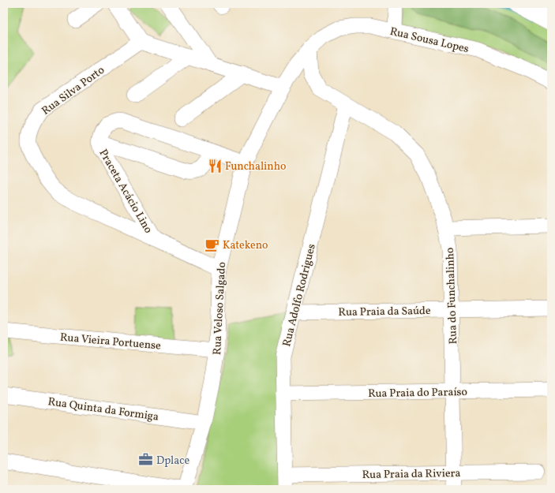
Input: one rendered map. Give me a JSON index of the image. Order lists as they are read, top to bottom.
{
  "streets": {
    "street": [
      "Rua Sousa Lopes",
      "Rua Silva Porto",
      "Praceta Acácio Lino",
      "Rua Adolfo Rodrigues",
      "Rua do Funchalinho",
      "Rua Veloso Salgado",
      "Rua Praia da Saúde",
      "Rua Vieira Portuense",
      "Rua Praia do Paraíso",
      "Rua Quinta da Formiga",
      "Rua Praia da Riviera"
    ]
  },
  "crossings": [
    ["Rua Sousa Lopes", "Rua do Funchalinho"],
    ["Rua Sousa Lopes", "Rua Veloso Salgado"],
    ["Rua Silva Porto", "Praceta Acácio Lino"],
    ["Rua Silva Porto", "Rua Veloso Salgado"],
    ["Praceta Acácio Lino", "Rua Veloso Salgado"],
    ["Rua Adolfo Rodrigues", "Rua do Funchalinho"],
    ["Rua Adolfo Rodrigues", "Rua Praia da Saúde"],
    ["Rua Adolfo Rodrigues", "Rua Praia do Paraíso"],
    ["Rua Adolfo Rodrigues", "Rua Praia da Riviera"],
    ["Rua do Funchalinho", "Rua Veloso Salgado"],
    ["Rua do Funchalinho", "Rua Praia da Saúde"],
    ["Rua do Funchalinho", "Rua Praia do Paraíso"],
    ["Rua do Funchalinho", "Rua Praia da Riviera"],
    ["Rua Veloso Salgado", "Rua Vieira Portuense"],
    ["Rua Veloso Salgado", "Rua Quinta da Formiga"]
  ],
  "places": {
    "restaurant": ["Funchalinho"],
    "cafe": ["Katekeno"],
    "office": ["Dplace"]
  }
}
